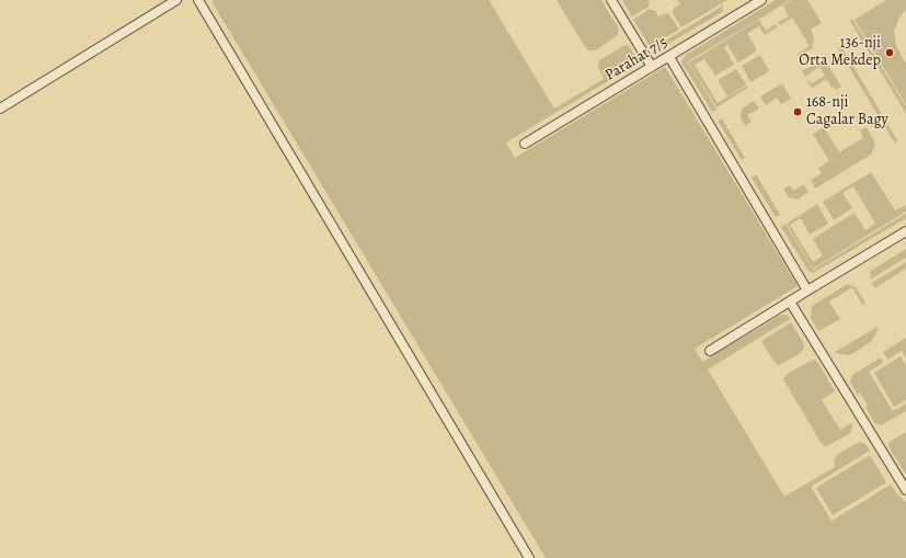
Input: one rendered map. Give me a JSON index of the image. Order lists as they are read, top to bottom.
{
  "streets": {
    "street": ["Parahat 7/5"]
  },
  "places": ["136-nji Orta Mekdep", "168-nji Cagalar Bagy"]
}
